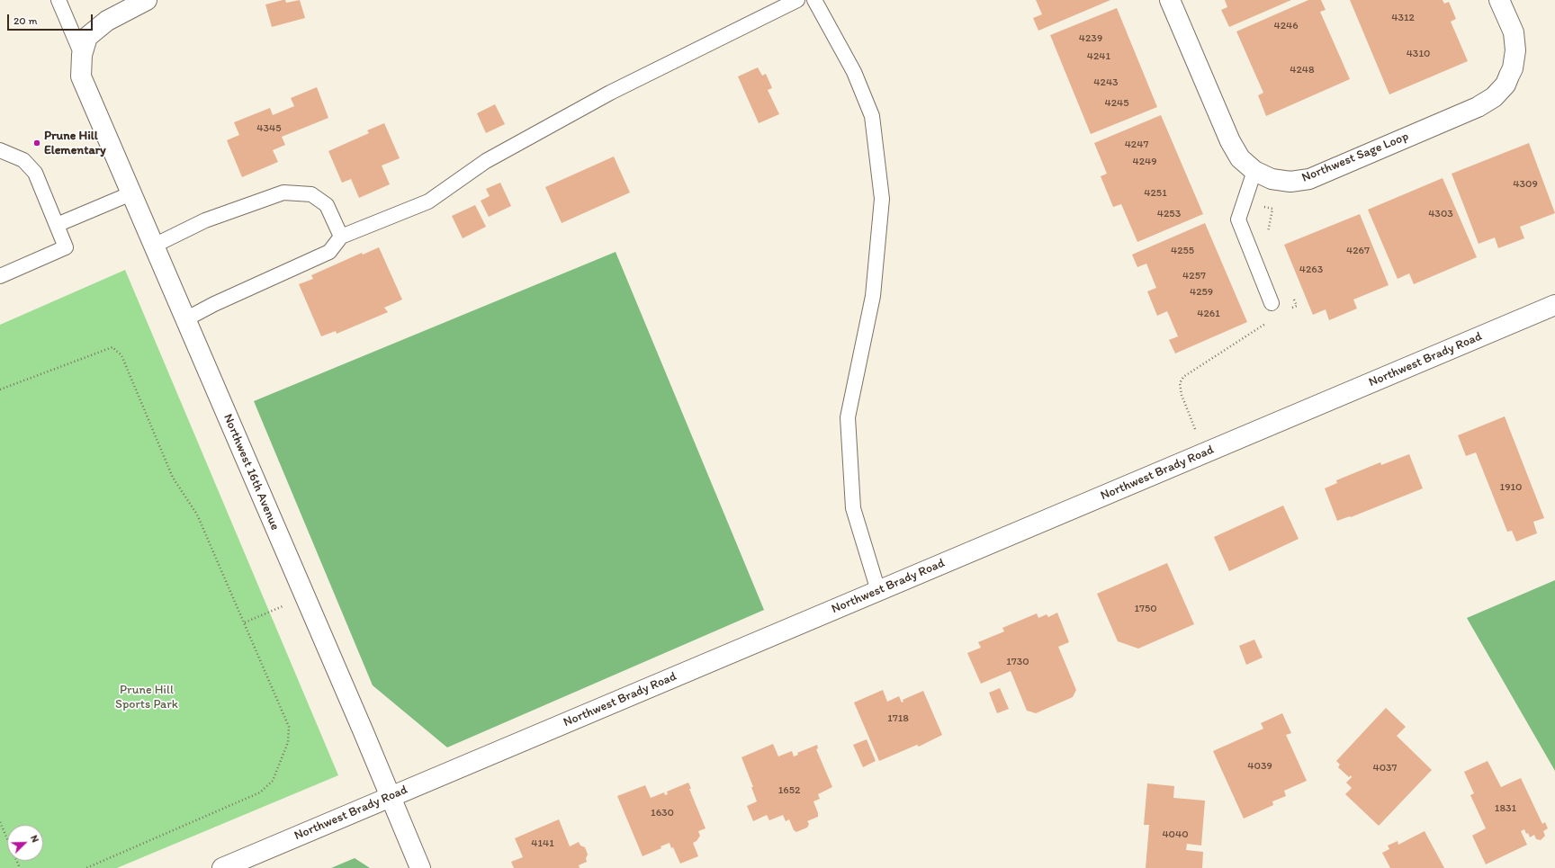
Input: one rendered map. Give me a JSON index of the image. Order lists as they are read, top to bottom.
{
  "streets": {
    "street": ["Northwest Sage Loop", "Northwest Brady Road", "Northwest 16th Avenue"]
  },
  "crossings": [
    ["Northwest Brady Road", "Northwest 16th Avenue"]
  ],
  "parks": ["Prune Hill Sports Park"],
  "places": ["Prune Hill Elementary"],
  "house_numbers": [
    "4312",
    "4246",
    "4239",
    "4310",
    "4241",
    "4248",
    "4243",
    "4245",
    "4345",
    "4247",
    "4249",
    "4309",
    "4251",
    "4253",
    "4303",
    "4255",
    "4267",
    "4263",
    "4257",
    "4259",
    "4261",
    "1910",
    "1750",
    "1730",
    "1718",
    "4039",
    "4037",
    "1652",
    "1831",
    "1630",
    "4040",
    "4141"
  ],
  "scale_bar": "20 m",
  "north": "top right"
}
